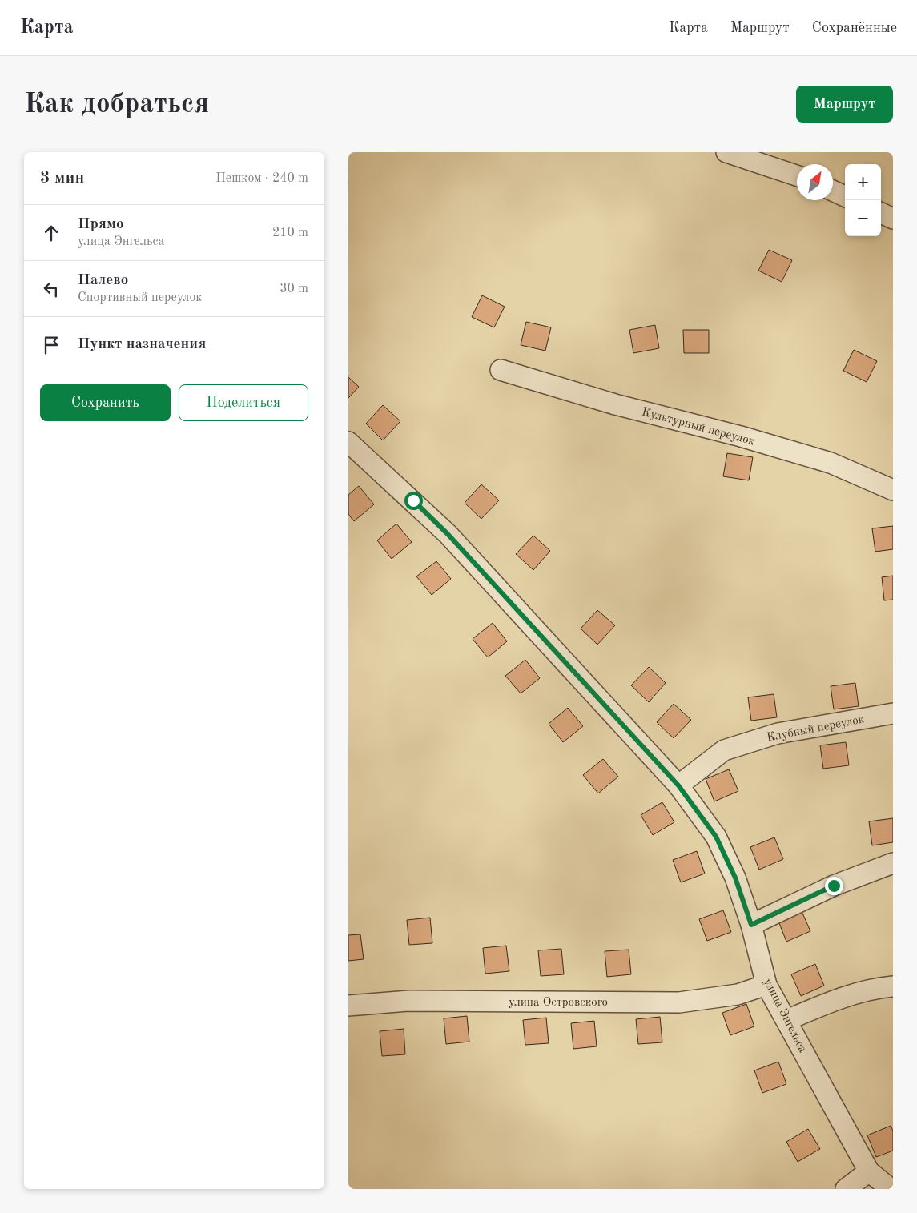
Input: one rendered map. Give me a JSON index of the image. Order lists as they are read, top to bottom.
{
  "streets": {
    "street": [
      "Культурный переулок",
      "Клубный переулок",
      "улица Островского",
      "улица Энгельса"
    ]
  },
  "crossings": [
    ["Клубный переулок", "улица Энгельса"],
    ["улица Островского", "улица Энгельса"]
  ],
  "north": "top right",
  "page": {
    "header": "Карта",
    "nav": ["Карта", "Маршрут", "Сохранённые"],
    "buttons": [
      "Маршрут",
      ["Сохранить", "Поделиться"]
    ],
    "title": "Как добраться",
    "heading": ["3 мин", "Пешком · 240 m"],
    "map_buttons": ["+", "−"],
    "list": [
      ["Прямо", "улица Энгельса", "210 m"],
      ["Налево", "Спортивный переулок", "30 m"],
      "Пункт назначения"
    ]
  }
}
